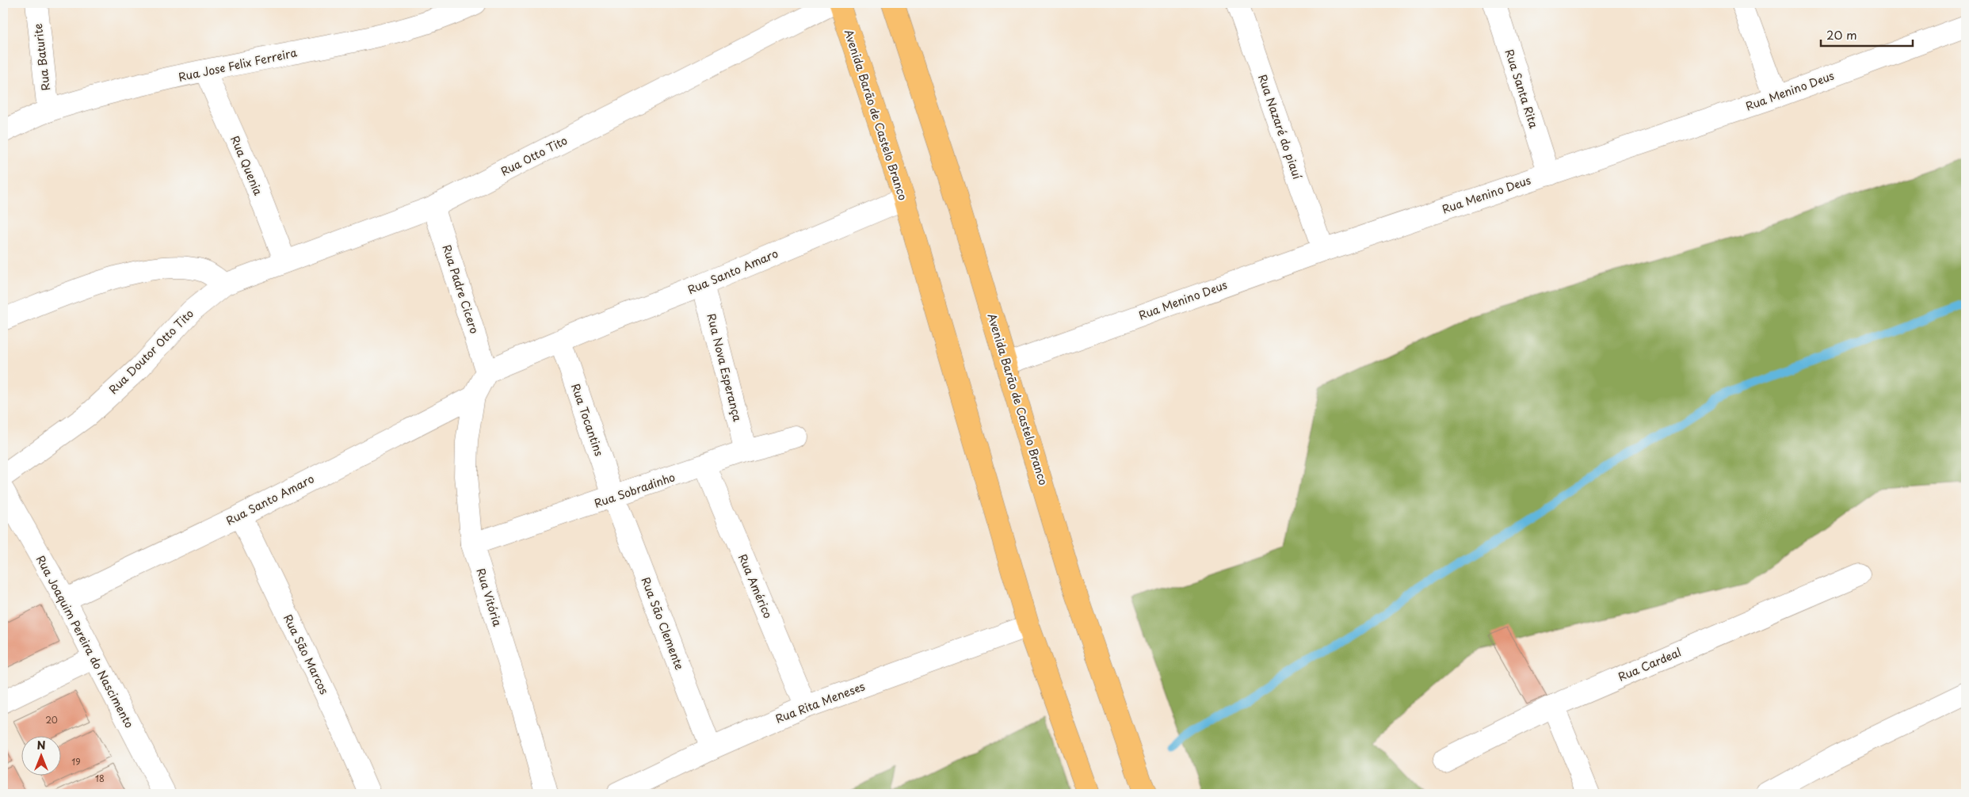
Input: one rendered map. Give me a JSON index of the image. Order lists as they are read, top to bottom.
{
  "streets": {
    "main road": ["Avenida Barão de Castelo Branco"],
    "street": [
      "Rua Baturite",
      "Rua Jose Felix Ferreira",
      "Rua Santa Rita",
      "Rua Menino Deus",
      "Rua Nazaré do piauí",
      "Rua Otto Tito",
      "Rua Quenia",
      "Rua Santo Amaro",
      "Rua Padre Cicero",
      "Rua Doutor Otto Tito",
      "Rua Nova Esperança",
      "Rua Tocantins",
      "Rua Sobradinho",
      "Rua Américo",
      "Rua Vitória",
      "Rua São Clemente",
      "Rua Joaquim Pereira do Nascimento",
      "Rua São Marcos",
      "Rua Cardeal",
      "Rua Rita Meneses"
    ]
  },
  "crossings": [
    ["Rua Baturite", "Rua Jose Felix Ferreira"],
    ["Rua Jose Felix Ferreira", "Rua Quenia"],
    ["Rua Santa Rita", "Rua Menino Deus"],
    ["Rua Menino Deus", "Avenida Barão de Castelo Branco"],
    ["Rua Menino Deus", "Rua Nazaré do piauí"],
    ["Avenida Barão de Castelo Branco", "Rua Santo Amaro"],
    ["Avenida Barão de Castelo Branco", "Rua Rita Meneses"],
    ["Rua Otto Tito", "Rua Quenia"],
    ["Rua Otto Tito", "Rua Padre Cicero"],
    ["Rua Otto Tito", "Rua Doutor Otto Tito"],
    ["Rua Santo Amaro", "Rua Padre Cicero"],
    ["Rua Santo Amaro", "Rua Nova Esperança"],
    ["Rua Santo Amaro", "Rua Tocantins"],
    ["Rua Santo Amaro", "Rua Vitória"],
    ["Rua Santo Amaro", "Rua Joaquim Pereira do Nascimento"],
    ["Rua Santo Amaro", "Rua São Marcos"],
    ["Rua Padre Cicero", "Rua Vitória"],
    ["Rua Nova Esperança", "Rua Sobradinho"],
    ["Rua Tocantins", "Rua Sobradinho"],
    ["Rua Tocantins", "Rua São Clemente"],
    ["Rua Sobradinho", "Rua Américo"],
    ["Rua Sobradinho", "Rua Vitória"],
    ["Rua Sobradinho", "Rua São Clemente"],
    ["Rua Américo", "Rua Rita Meneses"],
    ["Rua São Clemente", "Rua Rita Meneses"]
  ],
  "house_numbers": ["20", "19", "18"],
  "scale_bar": "20 m",
  "north": "top"
}
